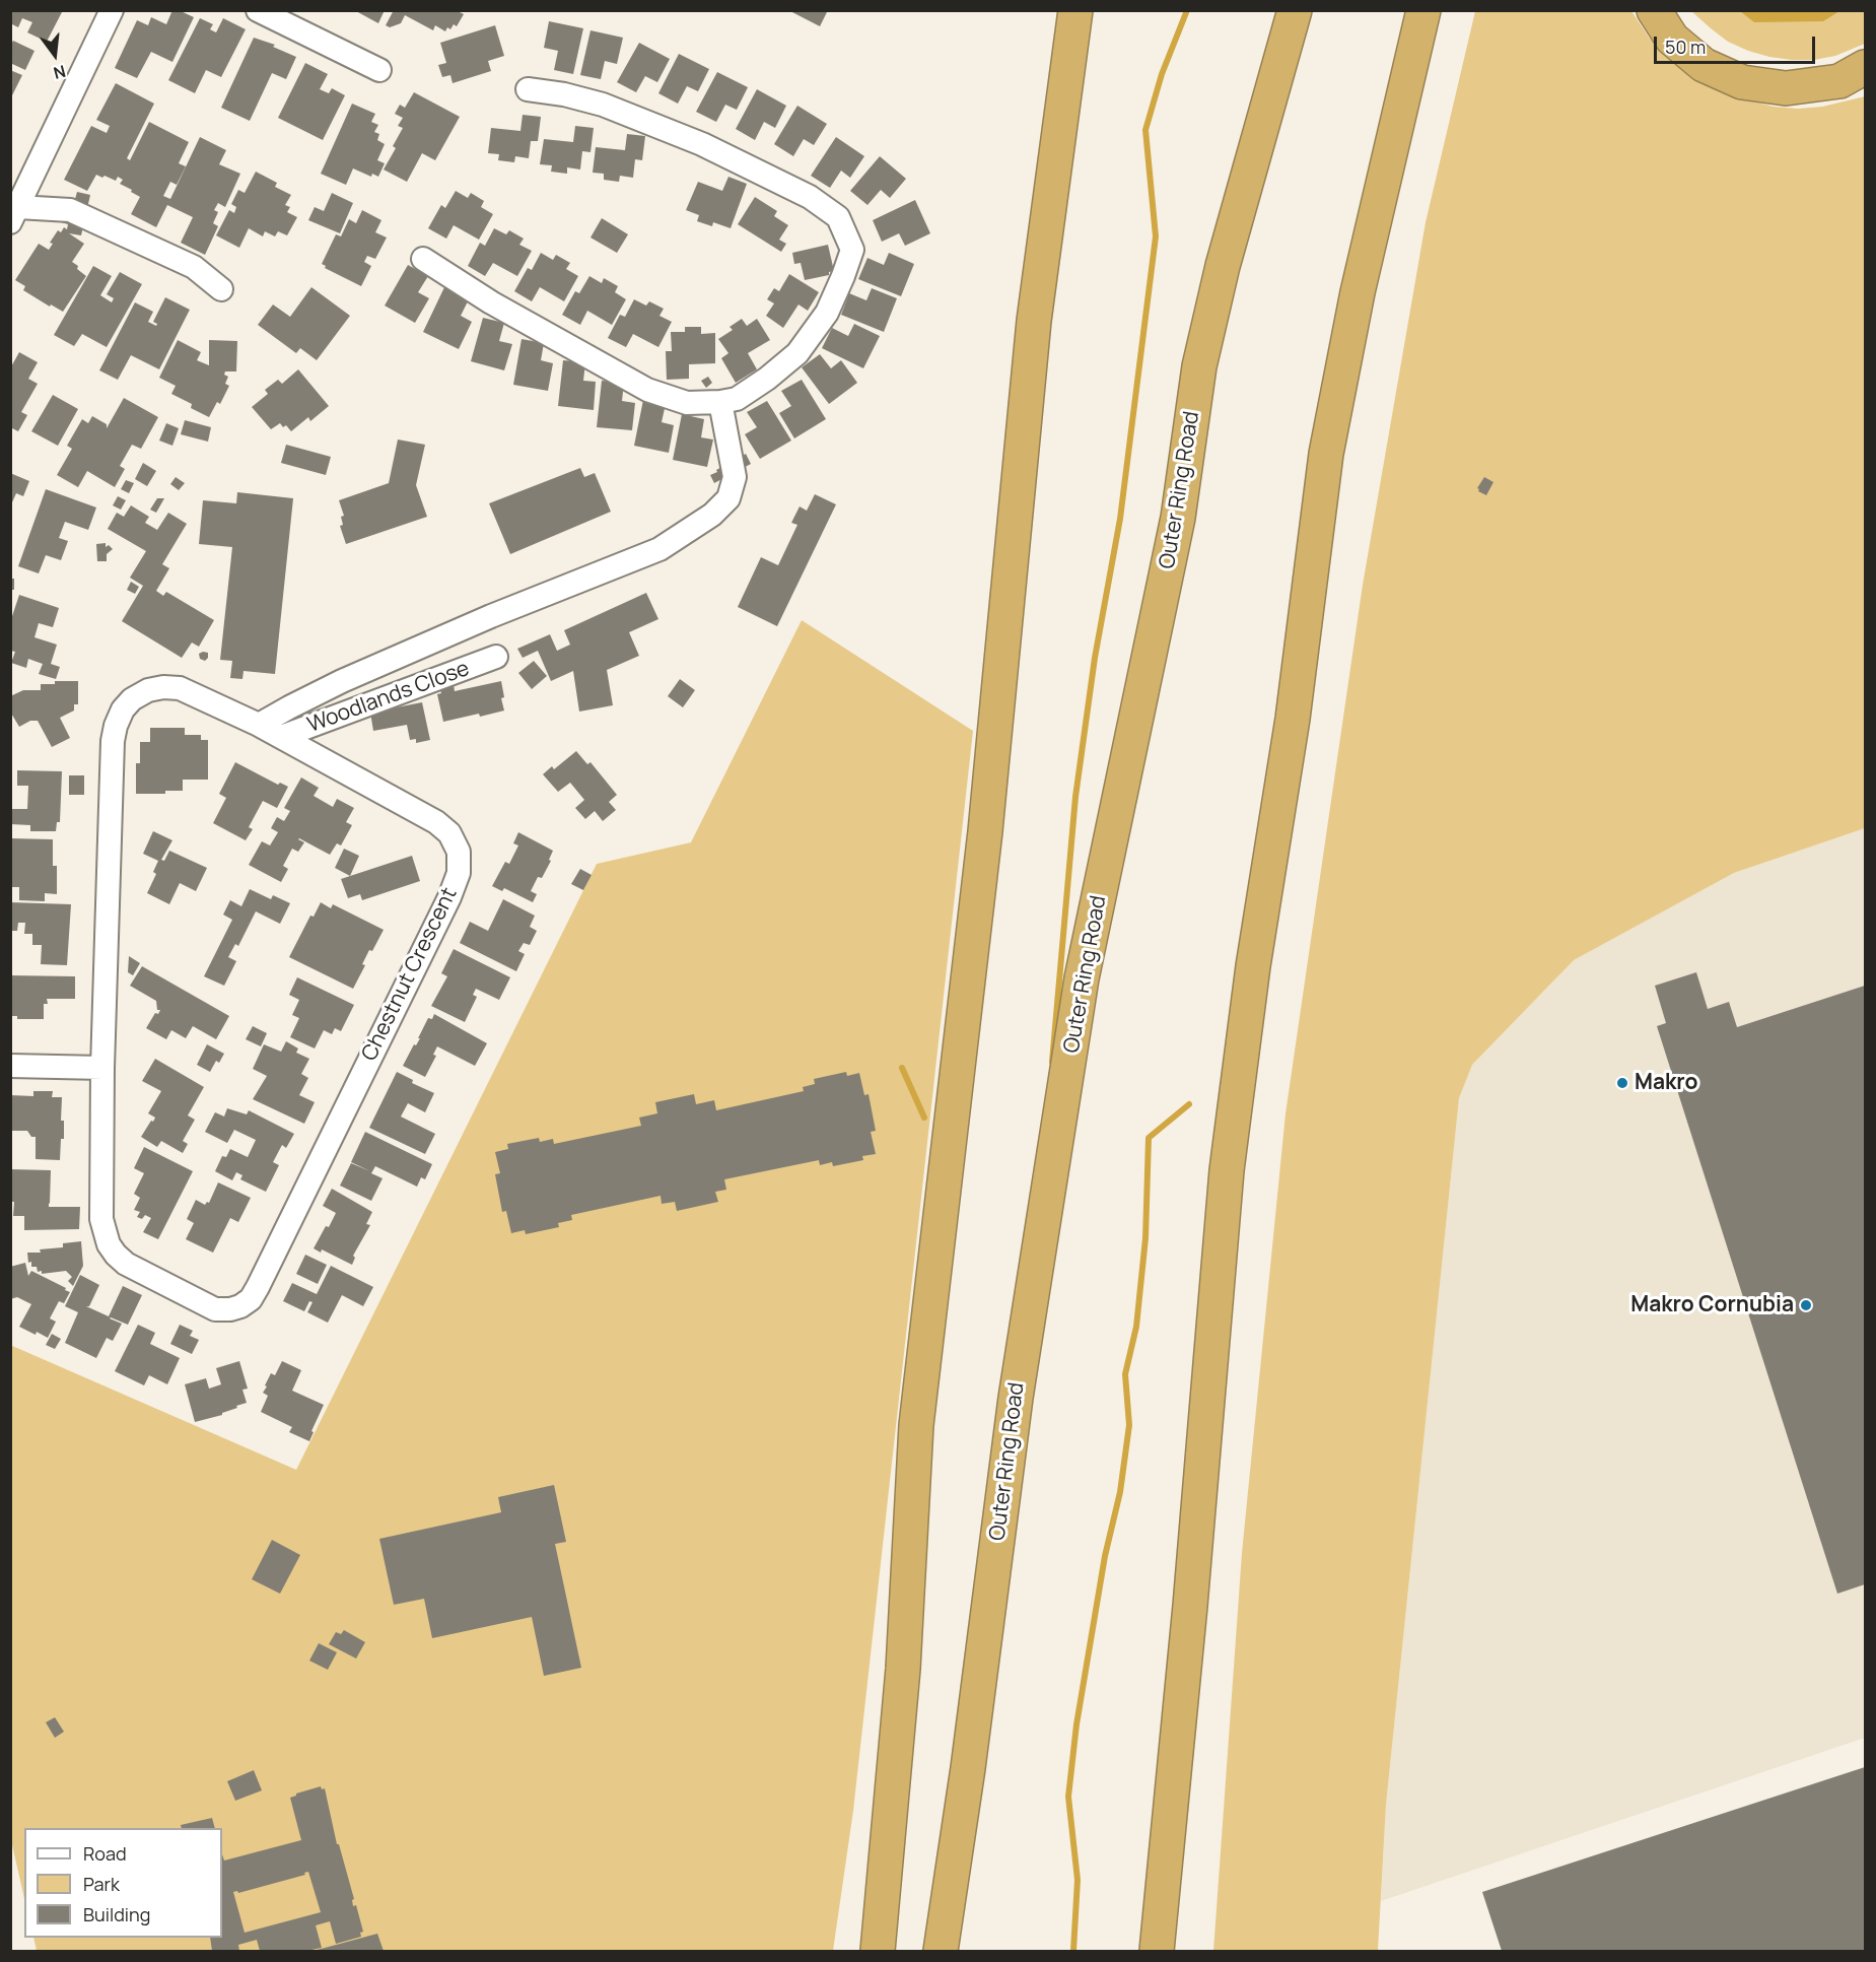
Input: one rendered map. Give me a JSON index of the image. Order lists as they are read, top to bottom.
{
  "streets": {
    "highway": ["Outer Ring Road"],
    "street": ["Woodlands Close", "Chestnut Crescent"]
  },
  "crossings": [
    ["Woodlands Close", "Chestnut Crescent"]
  ],
  "places": ["Makro", "Makro Cornubia"],
  "legend": ["Road", "Park", "Building"],
  "scale_bar": "50 m",
  "north": "bottom"
}
